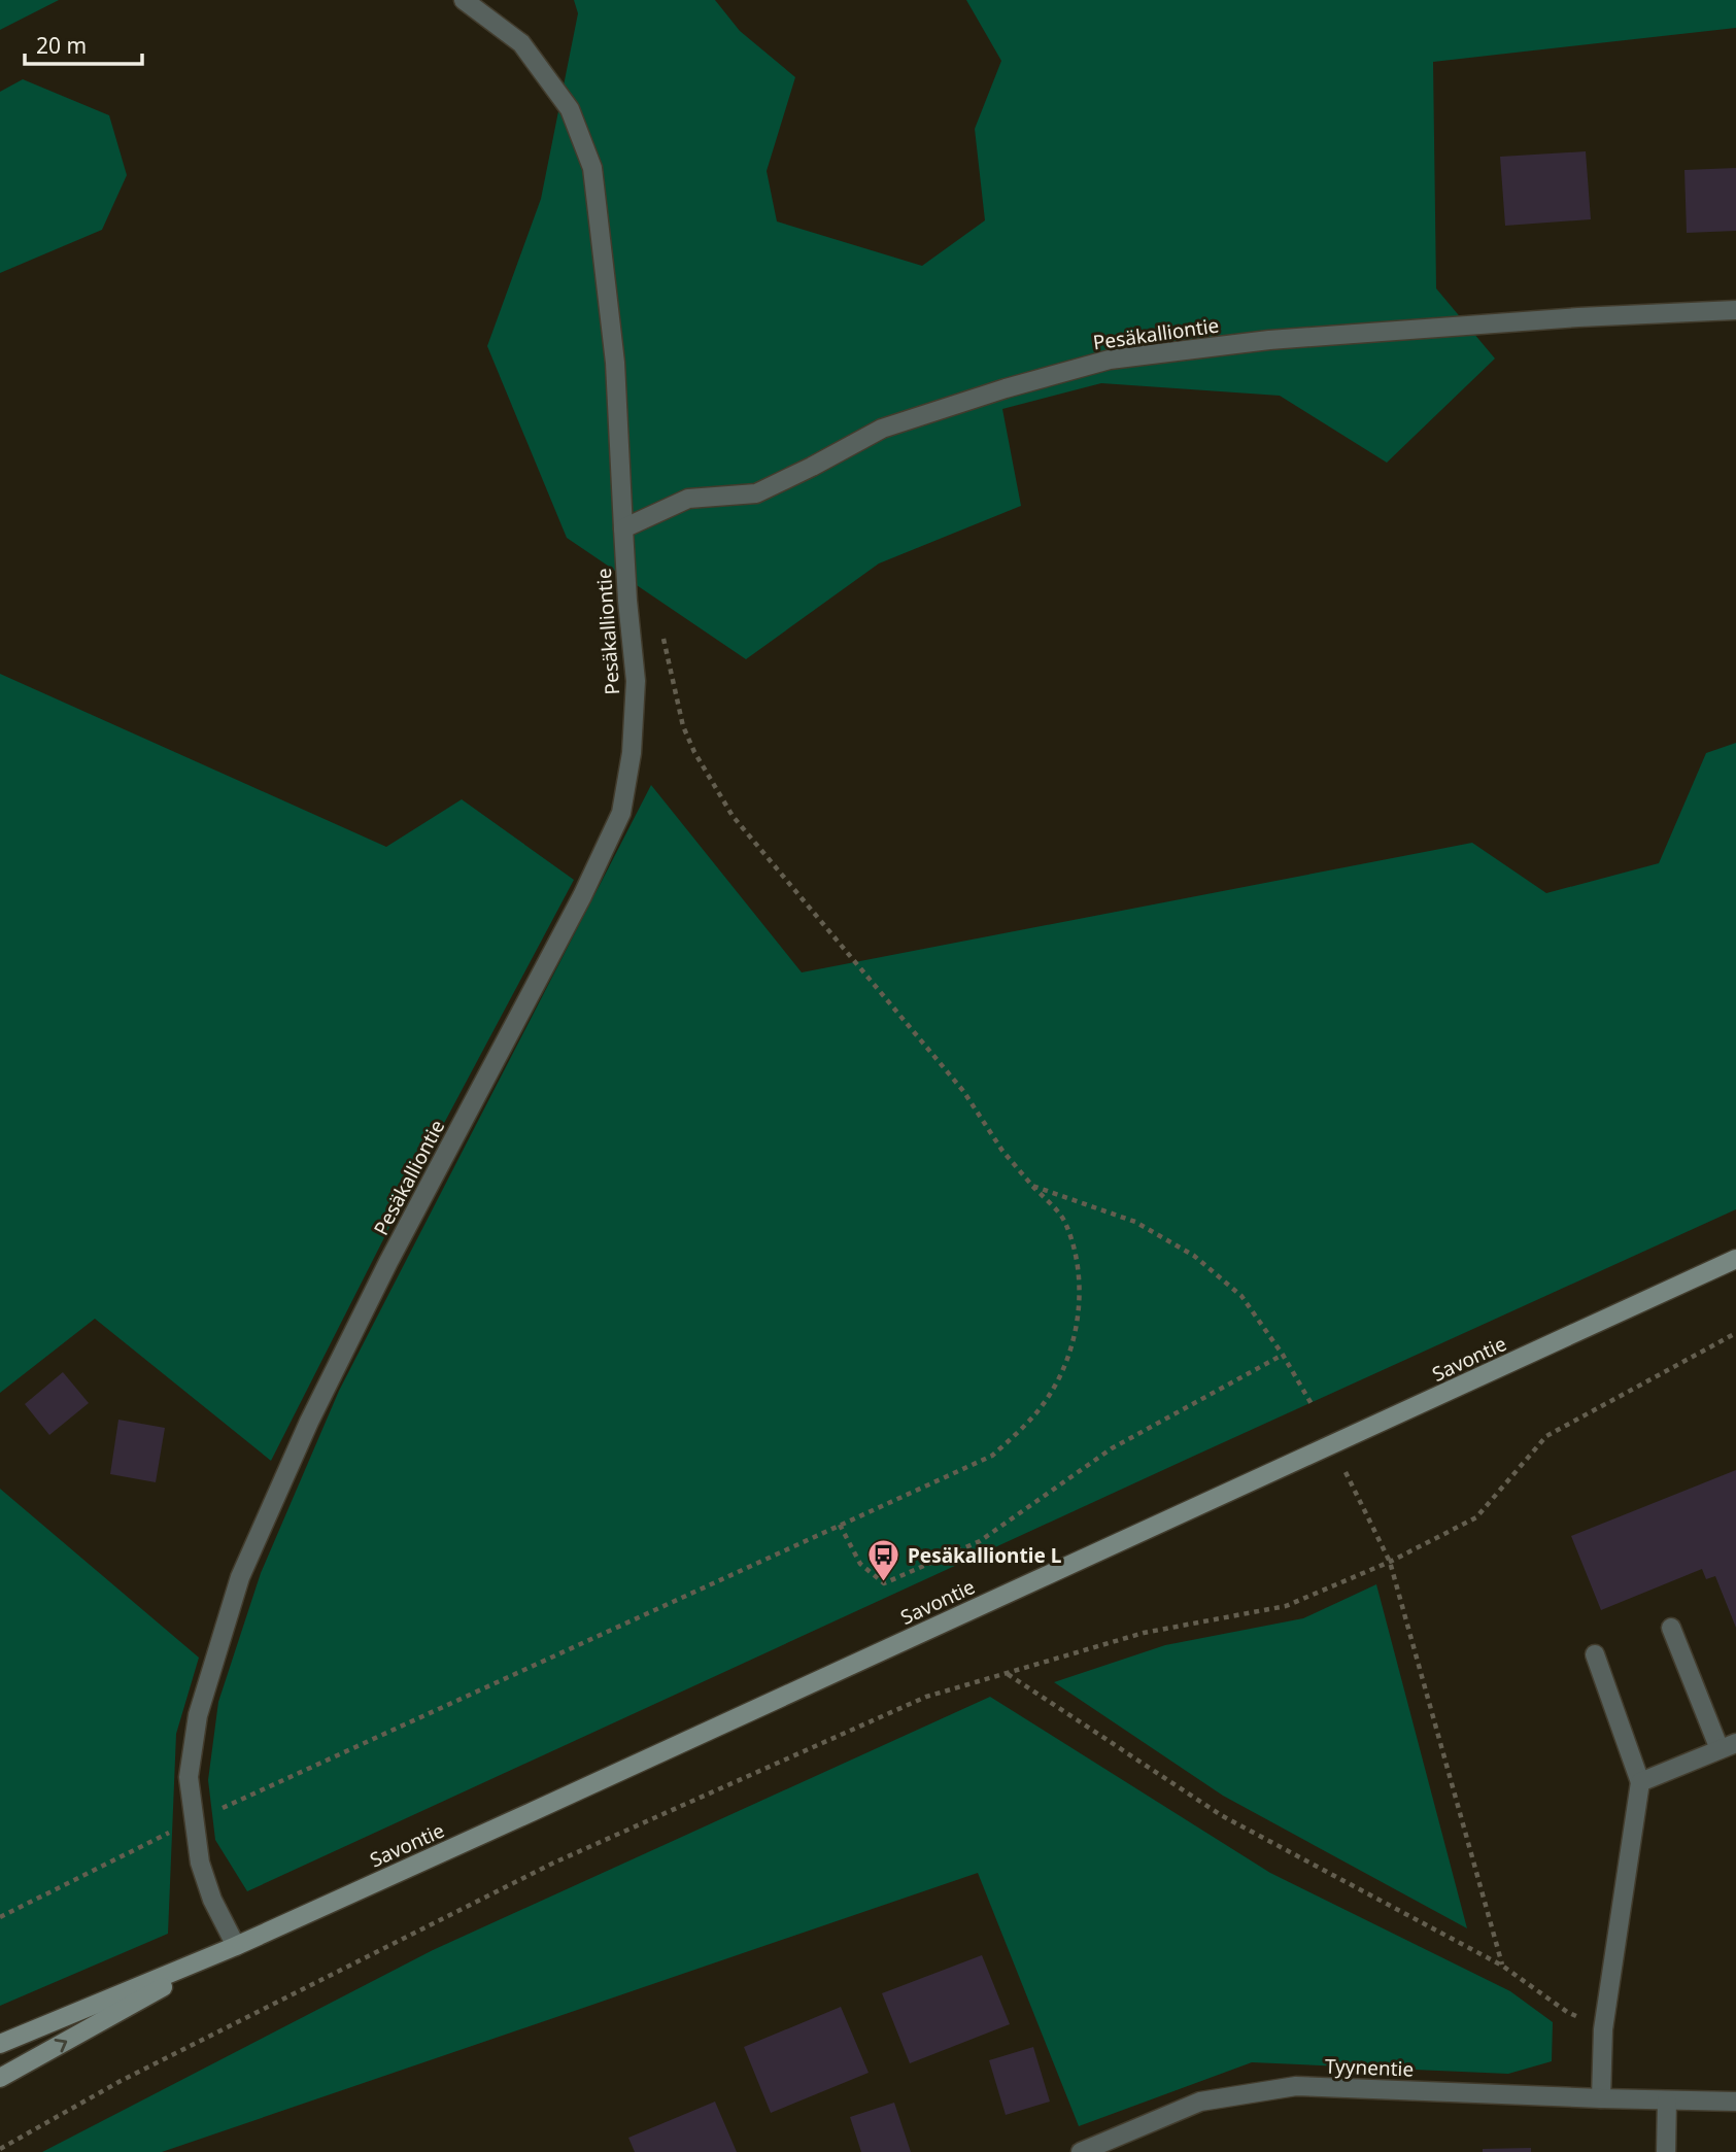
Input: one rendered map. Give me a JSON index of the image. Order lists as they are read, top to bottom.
{
  "streets": {
    "main road": ["Savontie"],
    "street": ["Pesäkalliontie", "Tyynentie"]
  },
  "crossings": [
    ["Pesäkalliontie", "Savontie"]
  ],
  "places": {
    "bus stop": ["Pesäkalliontie L"]
  },
  "scale_bar": "20 m"
}
